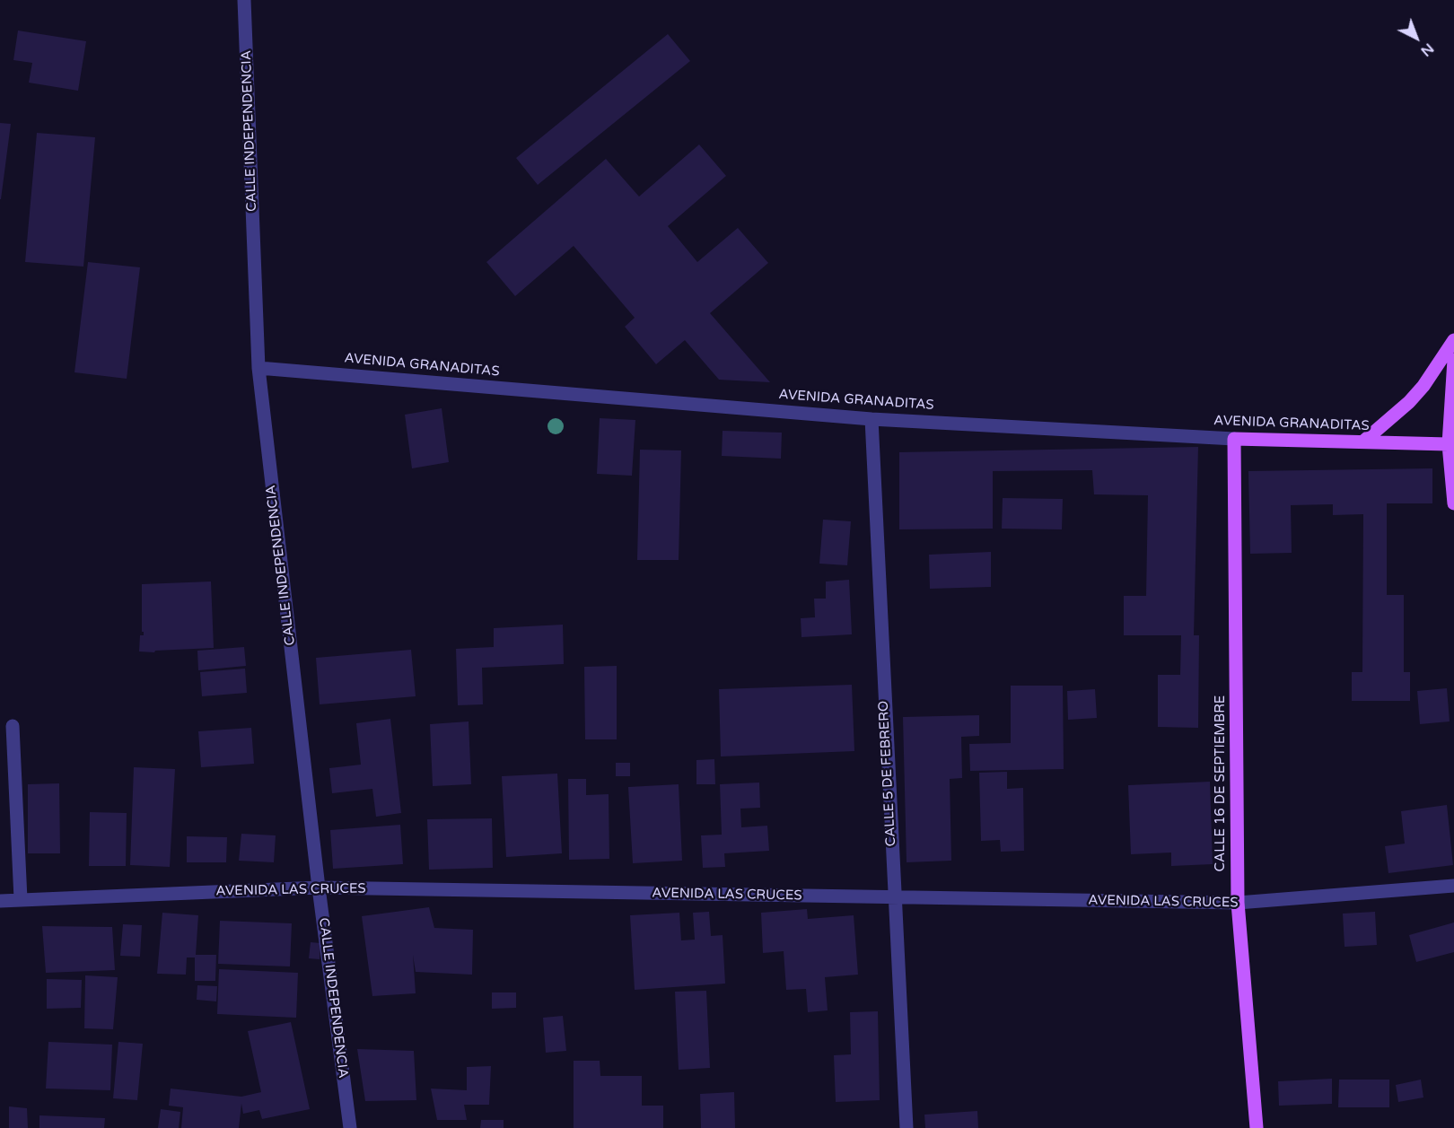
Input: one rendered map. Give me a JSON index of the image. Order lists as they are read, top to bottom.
{
  "streets": {
    "main road": ["AVENIDA GRANADITAS", "CALLE 16 DE SEPTIEMBRE"],
    "street": ["CALLE INDEPENDENCIA", "CALLE 5 DE FEBRERO", "AVENIDA LAS CRUCES"]
  },
  "crossings": [
    ["CALLE INDEPENDENCIA", "AVENIDA GRANADITAS"],
    ["CALLE INDEPENDENCIA", "AVENIDA LAS CRUCES"],
    ["AVENIDA GRANADITAS", "CALLE 5 DE FEBRERO"],
    ["AVENIDA GRANADITAS", "CALLE 16 DE SEPTIEMBRE"],
    ["CALLE 5 DE FEBRERO", "AVENIDA LAS CRUCES"],
    ["CALLE 16 DE SEPTIEMBRE", "AVENIDA LAS CRUCES"]
  ],
  "north": "bottom right"
}
